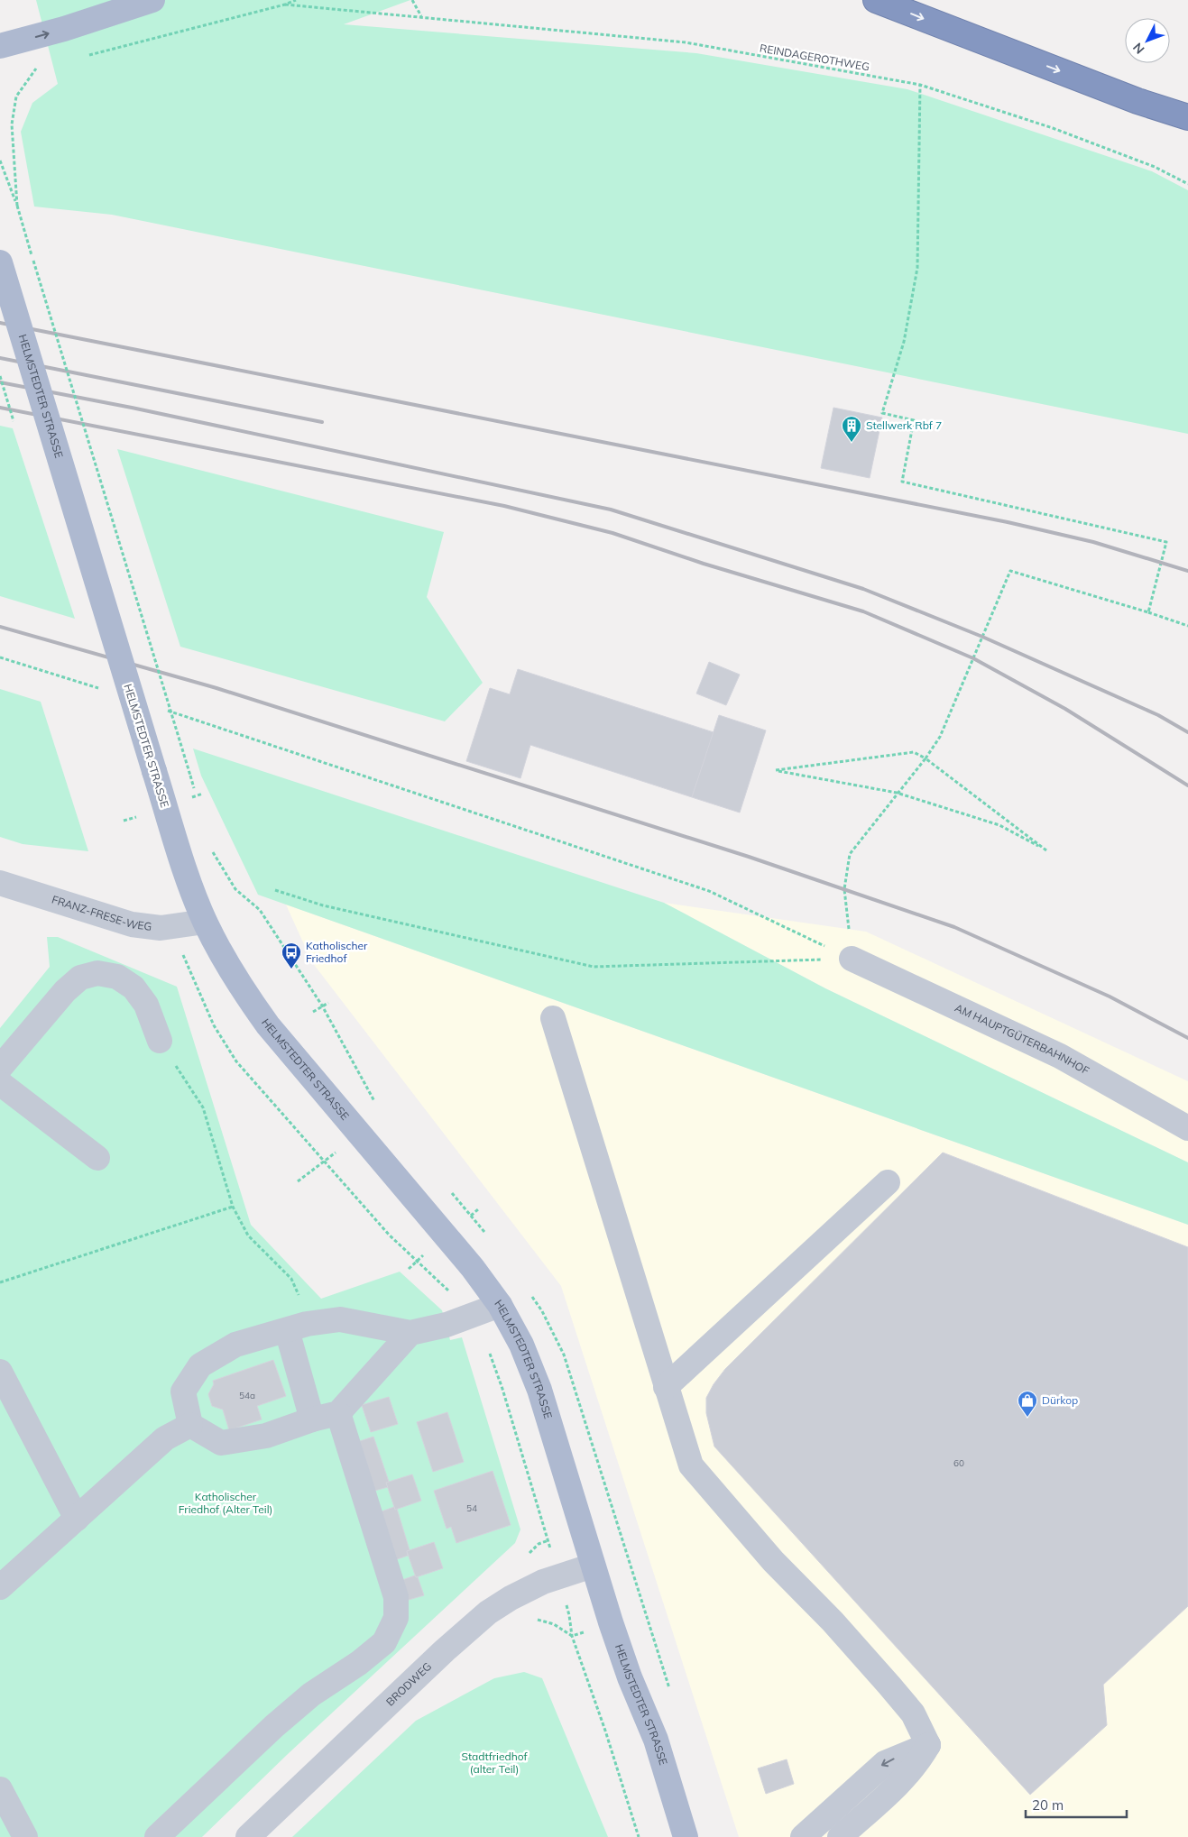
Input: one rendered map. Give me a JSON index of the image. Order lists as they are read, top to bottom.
{
  "streets": {
    "main road": ["HELMSTEDTER STRASSE"],
    "street": ["FRANZ-FRESE-WEG", "AM HAUPTGÜTERBAHNHOF", "BRODWEG"],
    "path": ["REINDAGEROTHWEG"]
  },
  "crossings": [
    ["HELMSTEDTER STRASSE", "FRANZ-FRESE-WEG"],
    ["HELMSTEDTER STRASSE", "BRODWEG"]
  ],
  "parks": ["Katholischer Friedhof (Alter Teil)", "Stadtfriedhof (alter Teil)"],
  "places": {
    "building": ["Stellwerk Rbf 7"],
    "bus stop": ["Katholischer Friedhof"],
    "shop": ["Dürkop"]
  },
  "house_numbers": ["54a", "60", "54"],
  "scale_bar": "20 m",
  "north": "bottom left"
}
